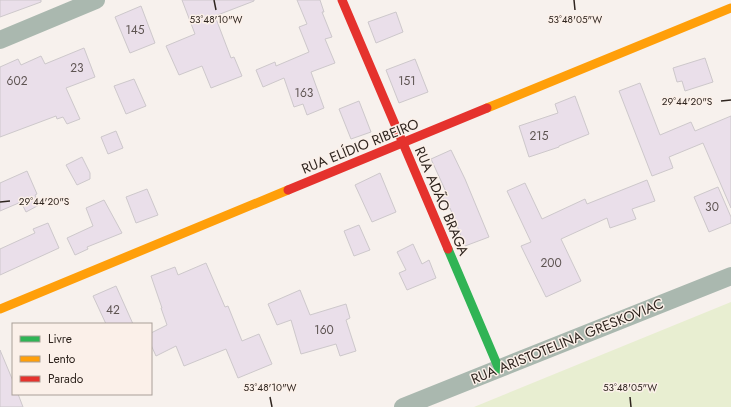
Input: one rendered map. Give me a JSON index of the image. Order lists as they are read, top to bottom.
{
  "streets": {
    "street": ["RUA ELÍDIO RIBEIRO", "RUA ADÃO BRAGA", "RUA ARISTOTELINA GRESKOVIAC"]
  },
  "crossings": [
    ["RUA ELÍDIO RIBEIRO", "RUA ADÃO BRAGA"],
    ["RUA ADÃO BRAGA", "RUA ARISTOTELINA GRESKOVIAC"]
  ],
  "house_numbers": [
    "145",
    "23",
    "602",
    "151",
    "163",
    "215",
    "30",
    "200",
    "42",
    "160"
  ],
  "legend": ["Livre", "Lento", "Parado"],
  "coordinates": ["53°48'10\"W", "53°48'05\"W", "29°44'20\"S"]
}
